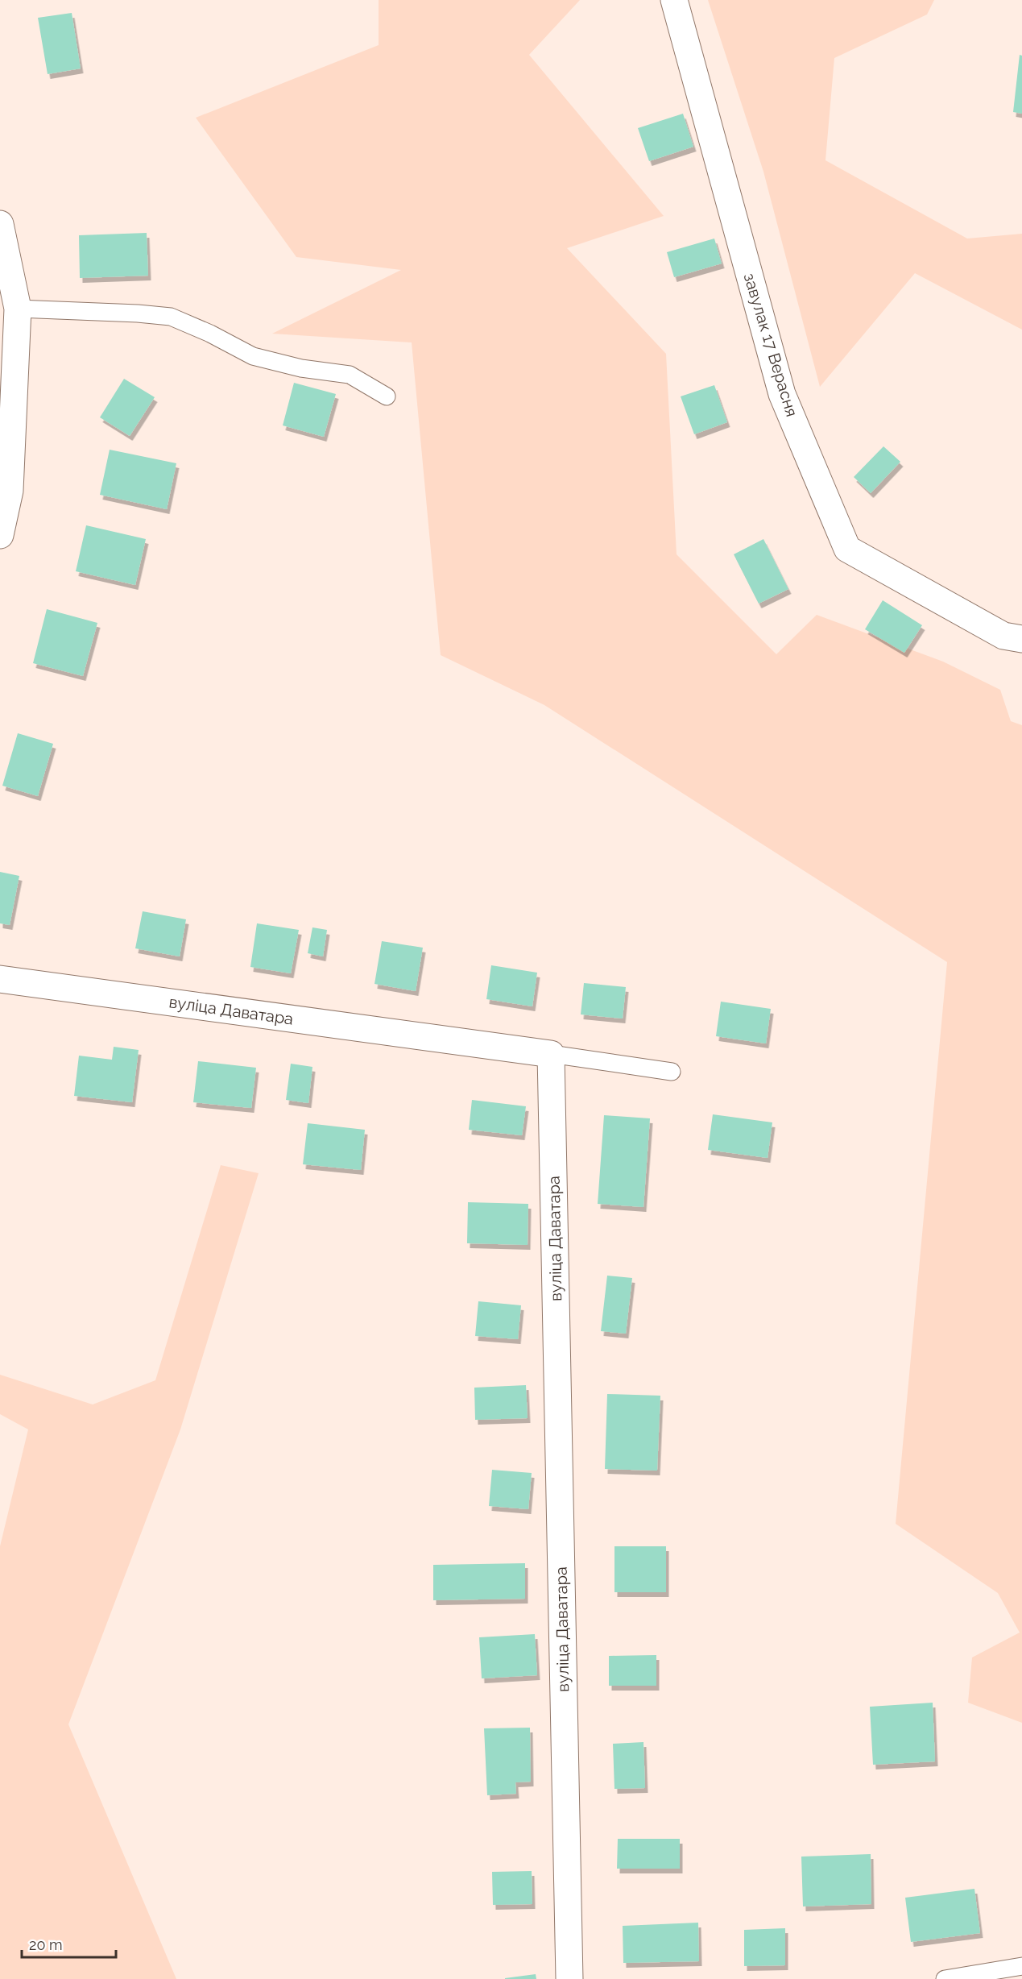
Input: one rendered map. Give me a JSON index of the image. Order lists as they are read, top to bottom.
{
  "streets": {
    "street": ["завулак 17 Верасня", "вуліца Даватара"]
  },
  "scale_bar": "20 m"
}
